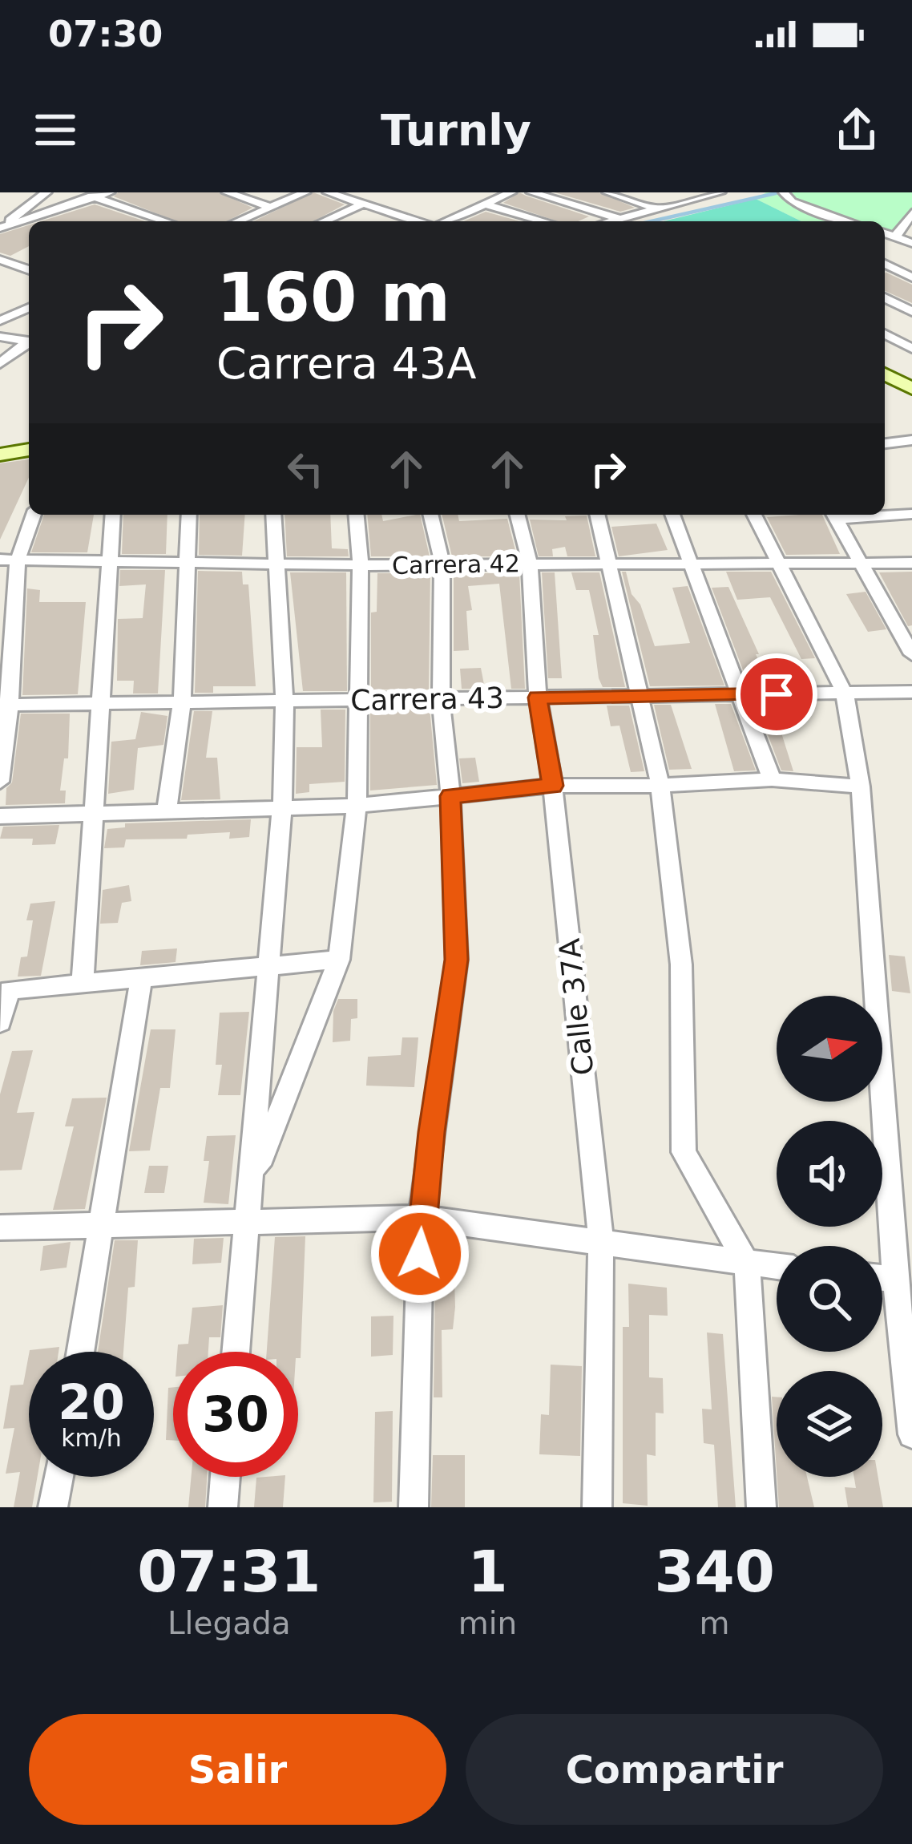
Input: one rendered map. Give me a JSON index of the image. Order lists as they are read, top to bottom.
{
  "streets": {
    "street": ["Carrera 42", "Carrera 43", "Calle 37A"]
  },
  "crossings": [
    ["Carrera 42", "Calle 37A"],
    ["Carrera 43", "Calle 37A"]
  ],
  "north": "right",
  "page": {
    "status": "07:30",
    "header": "Turnly",
    "turn": ["160 m", "Carrera 43A"],
    "speed": "20 km/h",
    "limit": "30",
    "eta": [
      "07:31",
      "Llegada",
      "1",
      "min",
      "340",
      "m"
    ],
    "buttons": ["Salir", "Compartir"]
  }
}
